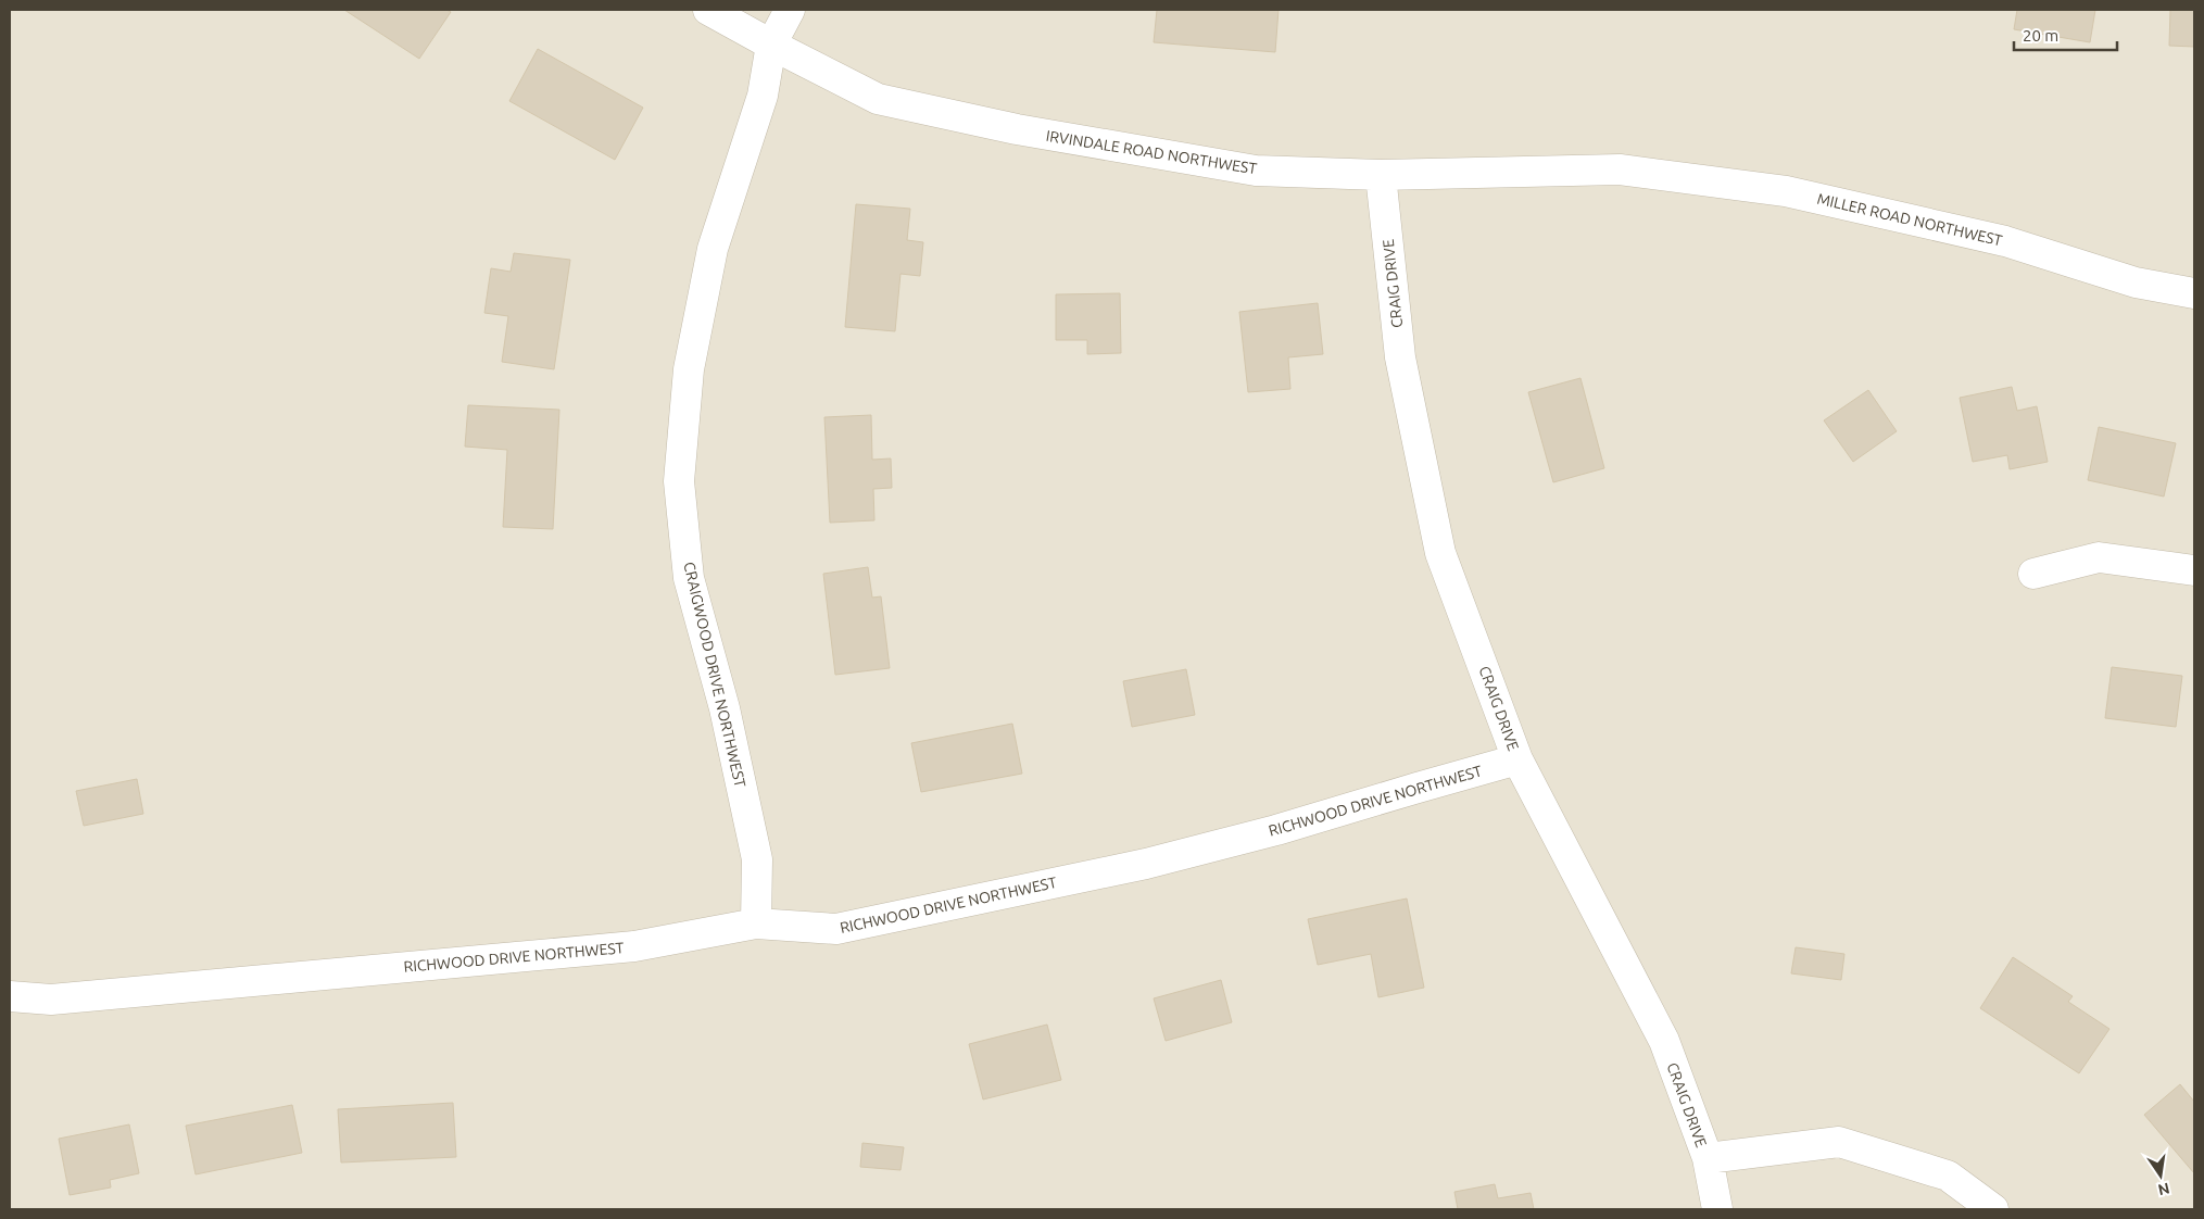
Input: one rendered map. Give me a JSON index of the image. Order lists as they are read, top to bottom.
{
  "streets": {
    "street": [
      "IRVINDALE ROAD NORTHWEST",
      "MILLER ROAD NORTHWEST",
      "CRAIG DRIVE",
      "CRAIGWOOD DRIVE NORTHWEST",
      "RICHWOOD DRIVE NORTHWEST"
    ]
  },
  "crossings": [
    ["IRVINDALE ROAD NORTHWEST", "MILLER ROAD NORTHWEST"],
    ["IRVINDALE ROAD NORTHWEST", "CRAIG DRIVE"],
    ["IRVINDALE ROAD NORTHWEST", "CRAIGWOOD DRIVE NORTHWEST"],
    ["CRAIG DRIVE", "RICHWOOD DRIVE NORTHWEST"],
    ["CRAIGWOOD DRIVE NORTHWEST", "RICHWOOD DRIVE NORTHWEST"]
  ],
  "scale_bar": "20 m",
  "north": "bottom"
}
